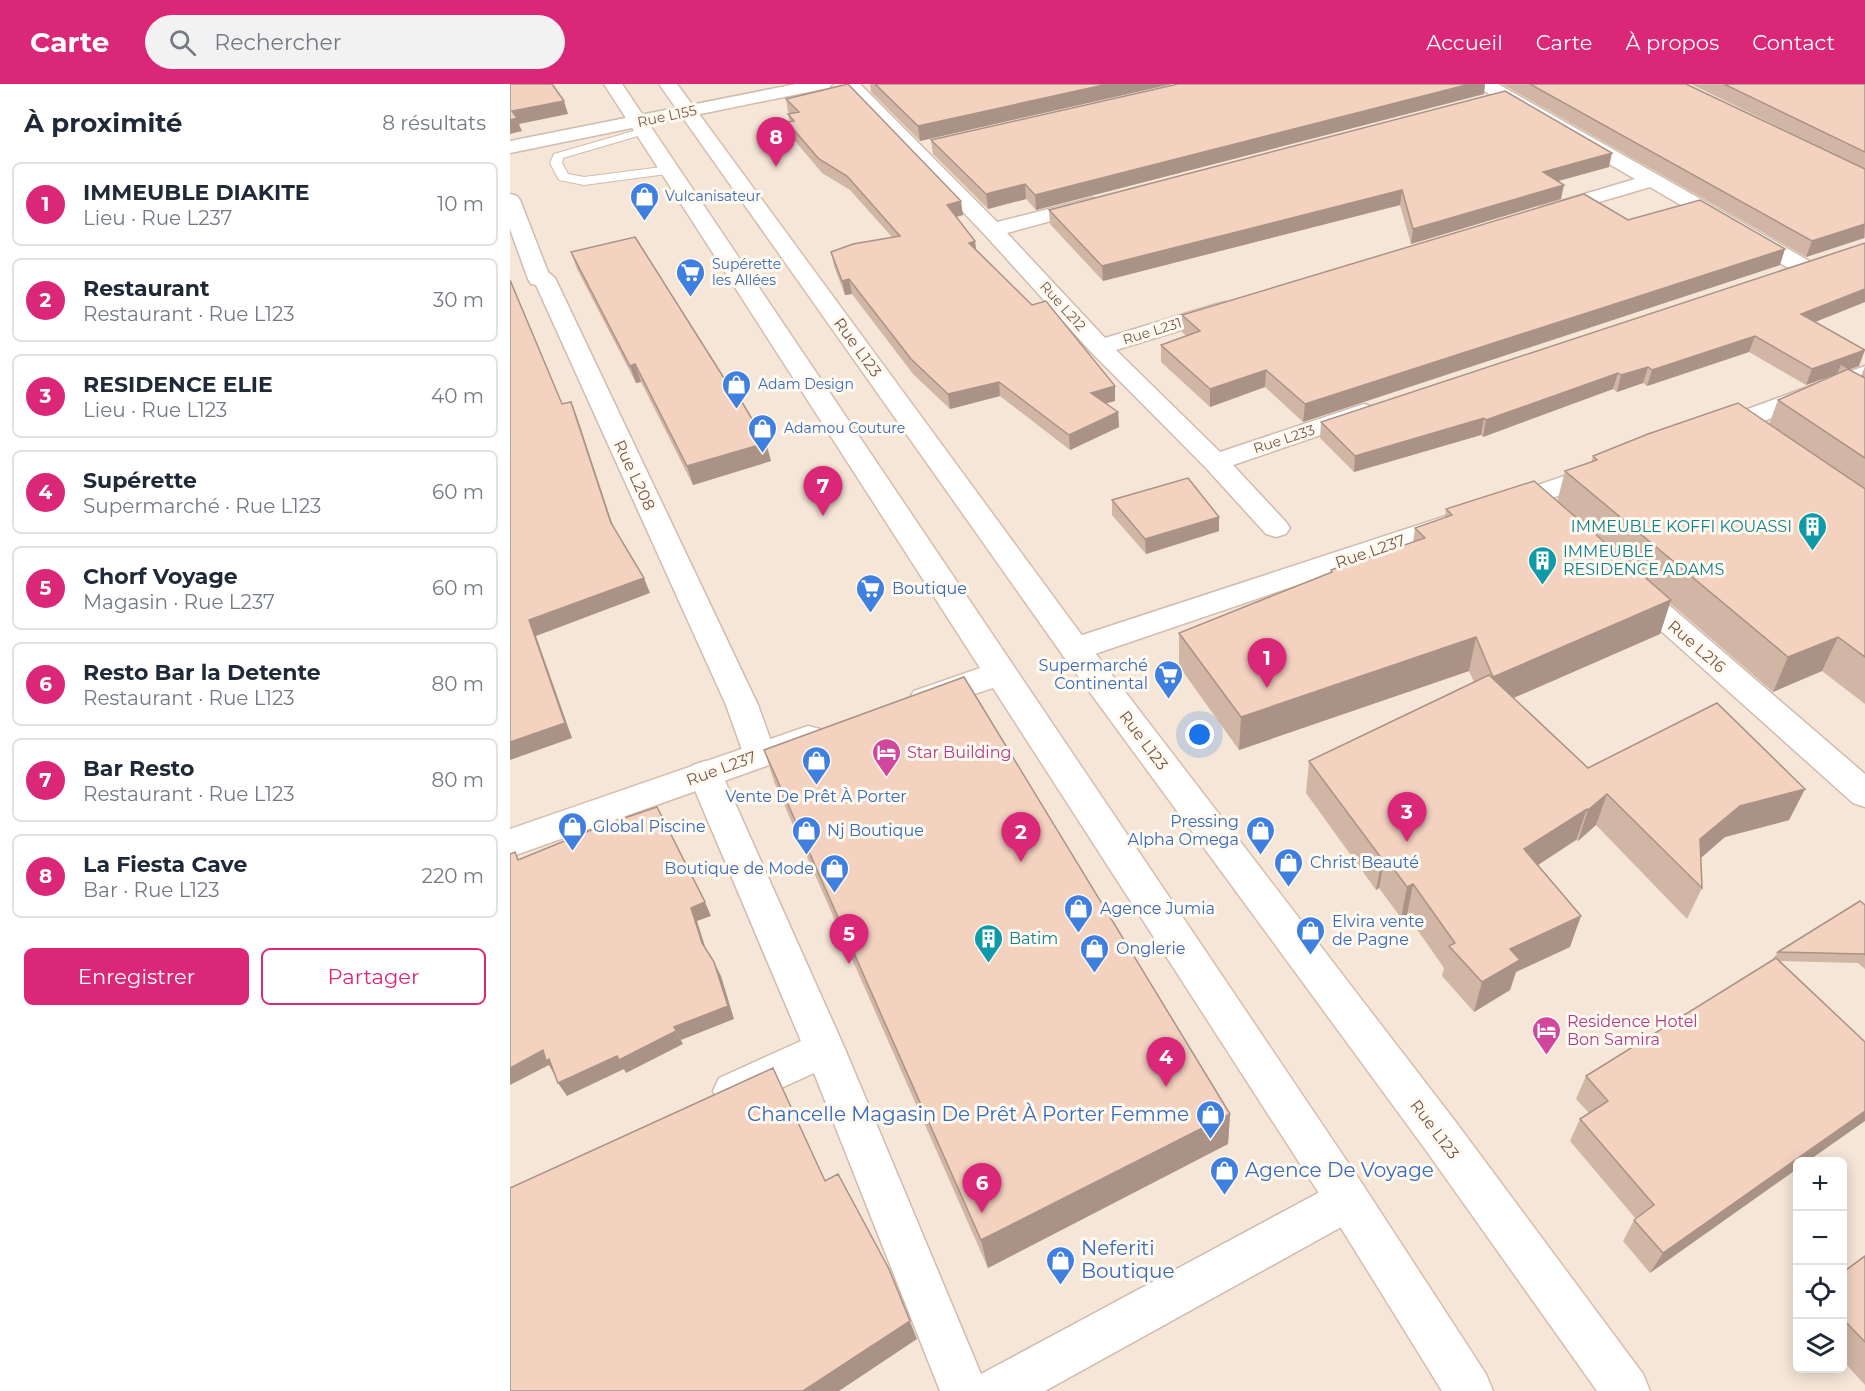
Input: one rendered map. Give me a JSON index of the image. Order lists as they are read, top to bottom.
{
  "streets": {
    "street": [
      "Rue L155",
      "Rue L212",
      "Rue L231",
      "Rue L123",
      "Rue L233",
      "Rue L208",
      "Rue L237",
      "Rue L216"
    ]
  },
  "crossings": [
    ["Rue L155", "Rue L123"],
    ["Rue L212", "Rue L231"],
    ["Rue L212", "Rue L233"],
    ["Rue L123", "Rue L237"],
    ["Rue L208", "Rue L237"]
  ],
  "places": {
    "shop": [
      "Vulcanisateur",
      "Adam Design",
      "Adamou Couture",
      "Vente De Prêt À Porter",
      "Global Piscine",
      "Nj Boutique",
      "Pressing Alpha Omega",
      "Christ Beauté",
      "Boutique de Mode",
      "Agence Jumia",
      "Elvira vente de Pagne",
      "Onglerie",
      "Chancelle Magasin De Prêt À Porter Femme",
      "Agence De Voyage",
      "Neferiti Boutique"
    ],
    "supermarket": ["Supérette les Allées", "Boutique", "Supermarché Continental"],
    "building": ["IMMEUBLE KOFFI KOUASSI", "IMMEUBLE RESIDENCE ADAMS", "Batim"],
    "hotel": ["Star Building", "Residence Hotel Bon Samira"]
  },
  "page": {
    "header": "Carte",
    "search": "Rechercher",
    "nav": [
      "Accueil",
      "Carte",
      "À propos",
      "Contact"
    ],
    "heading": ["À proximité", "8 résultats"],
    "pins": [
      "8",
      "7",
      "1",
      "3",
      "2",
      "5",
      "4",
      "6"
    ],
    "list": [
      {
        "mark": "1",
        "name": "IMMEUBLE DIAKITE",
        "note": "Lieu · Rue L237",
        "value": "10 m"
      },
      {
        "mark": "2",
        "name": "Restaurant",
        "note": "Restaurant · Rue L123",
        "value": "30 m"
      },
      {
        "mark": "3",
        "name": "RESIDENCE ELIE",
        "note": "Lieu · Rue L123",
        "value": "40 m"
      },
      {
        "mark": "4",
        "name": "Supérette",
        "note": "Supermarché · Rue L123",
        "value": "60 m"
      },
      {
        "mark": "5",
        "name": "Chorf Voyage",
        "note": "Magasin · Rue L237",
        "value": "60 m"
      },
      {
        "mark": "6",
        "name": "Resto Bar la Detente",
        "note": "Restaurant · Rue L123",
        "value": "80 m"
      },
      {
        "mark": "7",
        "name": "Bar Resto",
        "note": "Restaurant · Rue L123",
        "value": "80 m"
      },
      {
        "mark": "8",
        "name": "La Fiesta Cave",
        "note": "Bar · Rue L123",
        "value": "220 m"
      }
    ],
    "buttons": ["Enregistrer", "Partager"],
    "map_buttons": ["+", "−"]
  }
}
